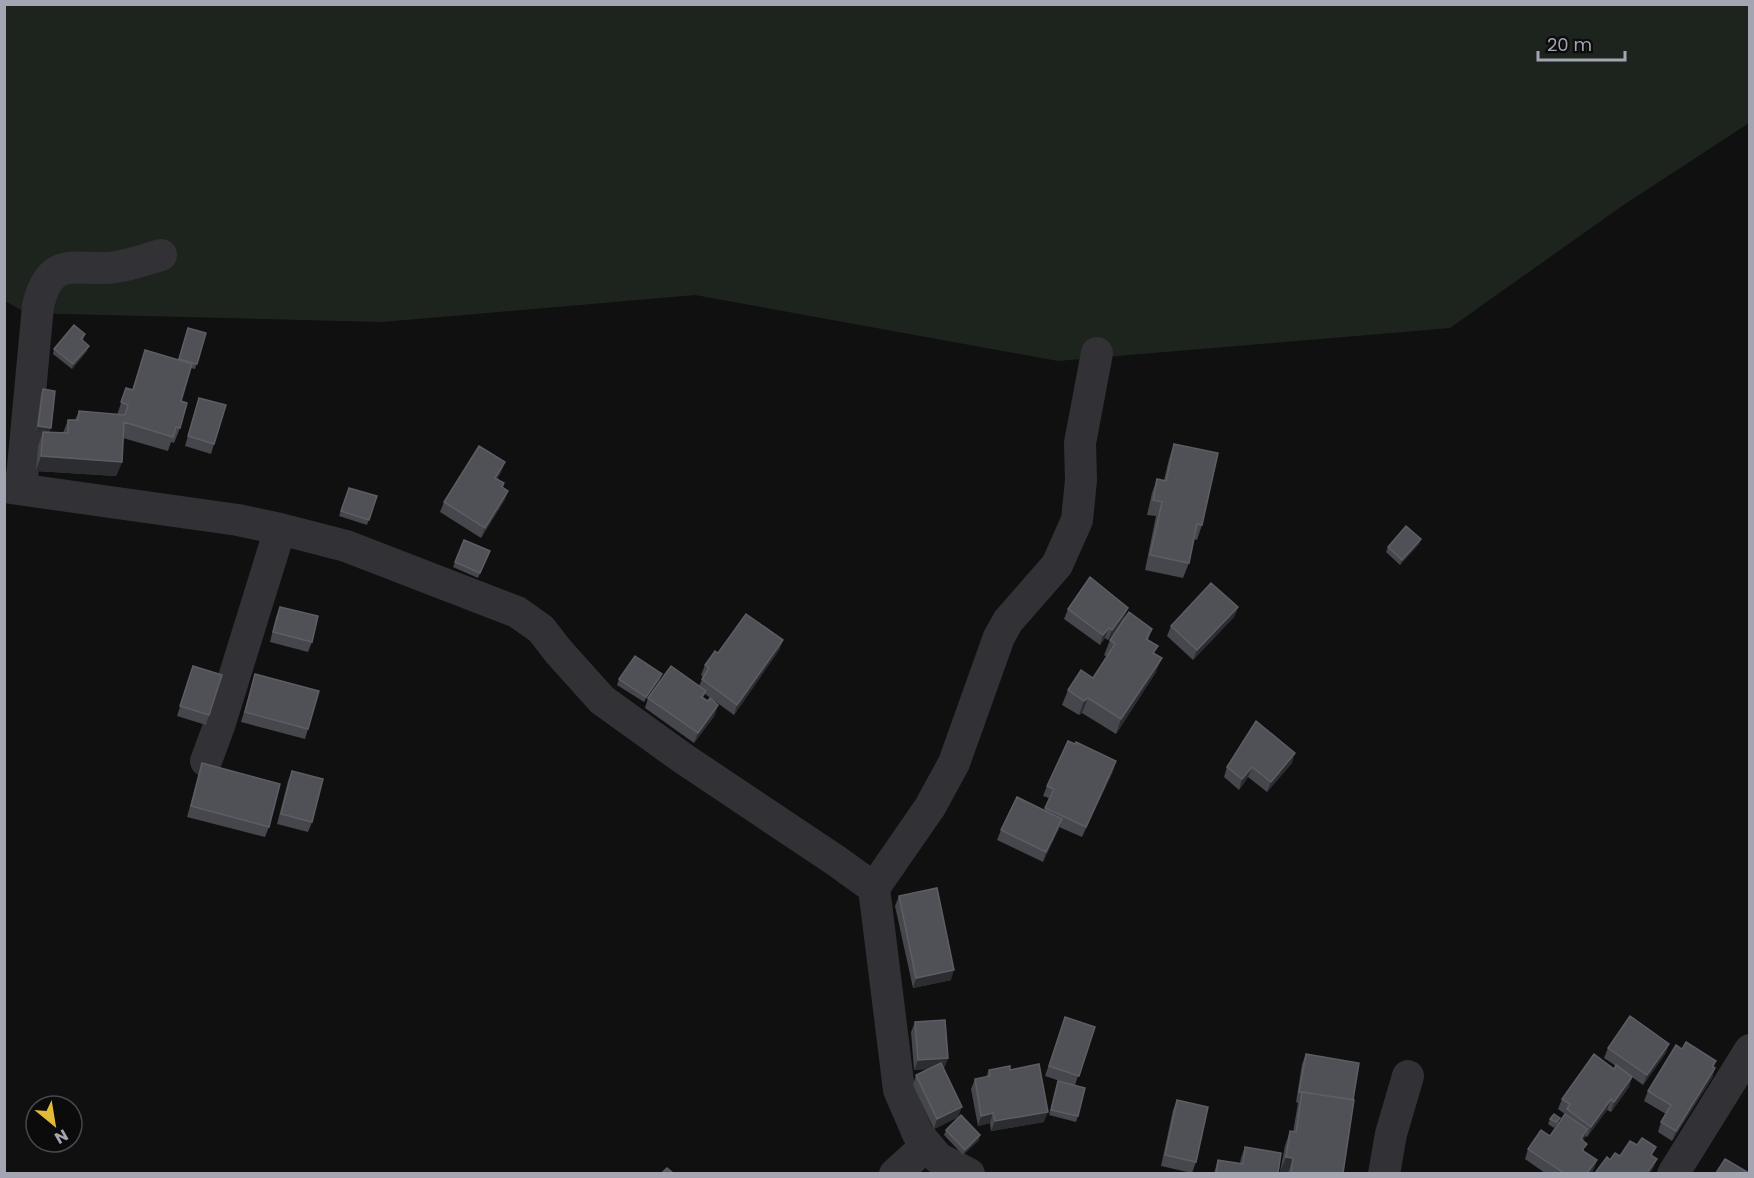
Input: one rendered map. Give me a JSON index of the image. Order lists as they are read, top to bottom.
{
  "scale_bar": "20 m",
  "north": "bottom right"
}
